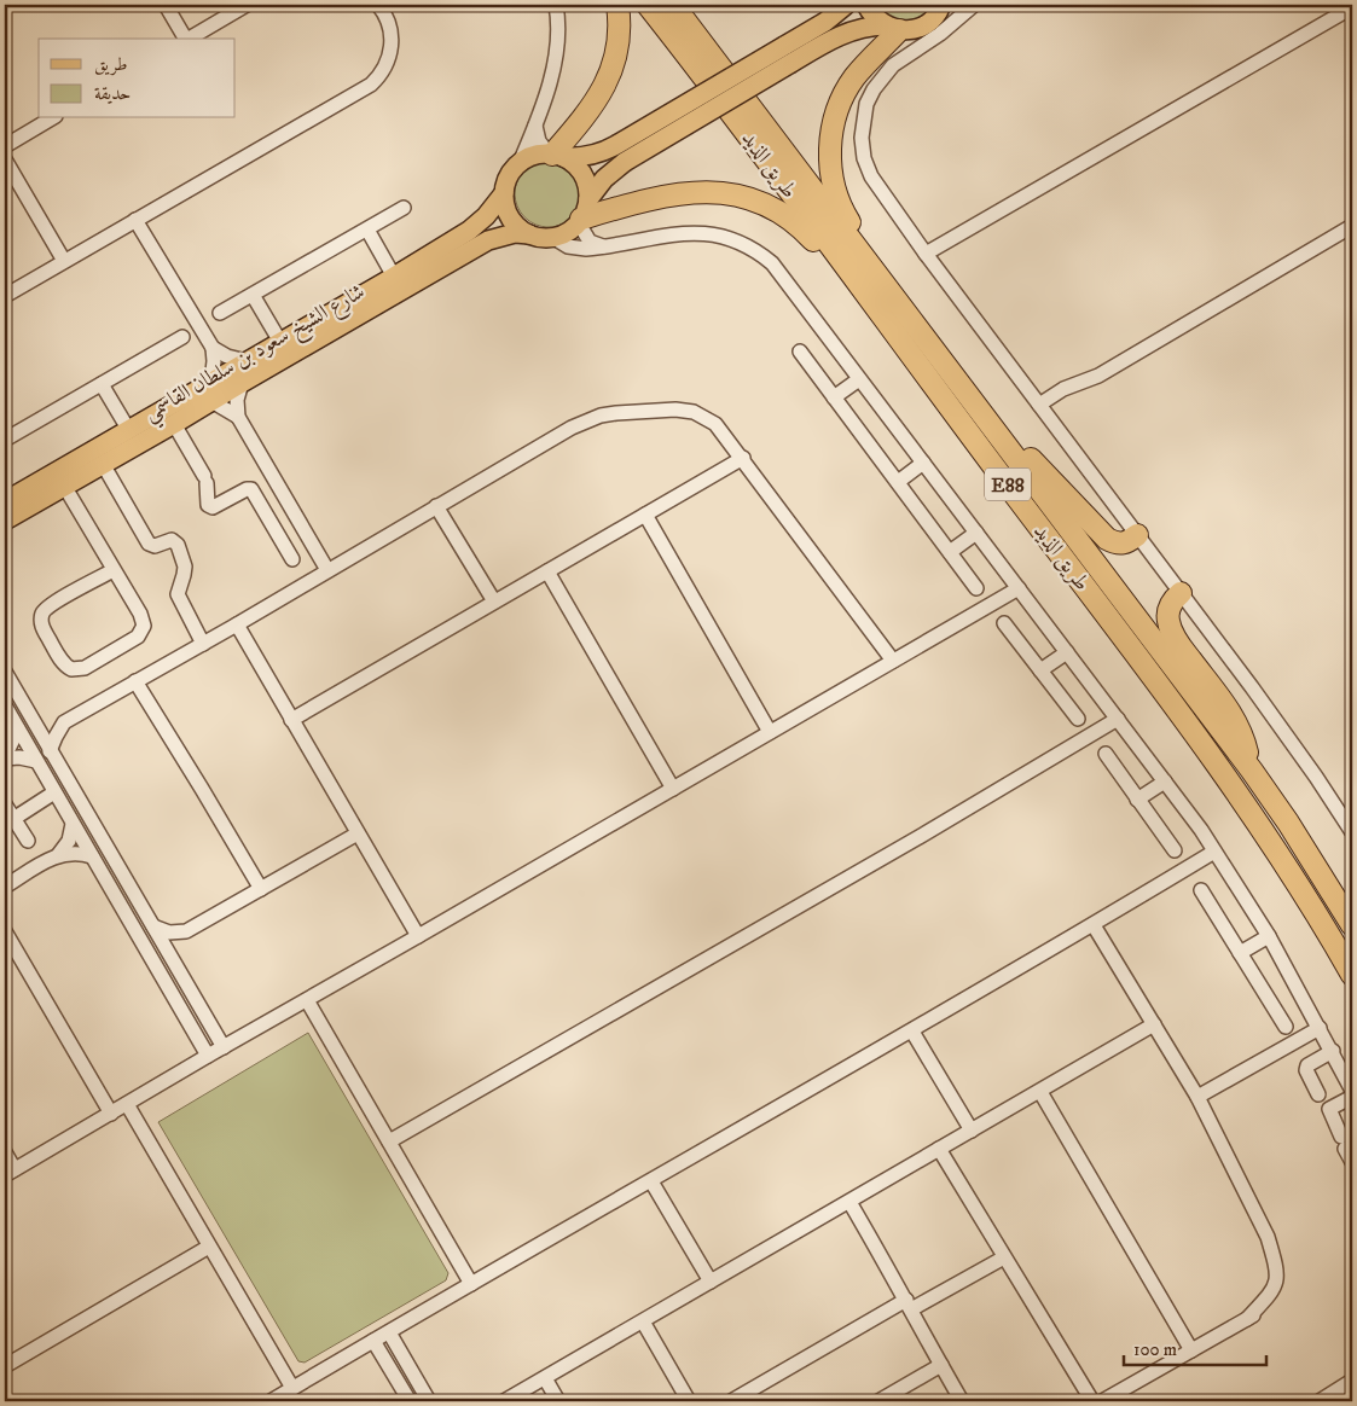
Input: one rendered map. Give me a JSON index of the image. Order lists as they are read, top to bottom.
{
  "streets": {
    "highway": ["طريق الذيد", "E88"],
    "main road": ["شارع الشيخ سعود بن سلطان القاسمي"]
  },
  "legend": ["طريق", "حديقة"],
  "scale_bar": "100 m"
}
